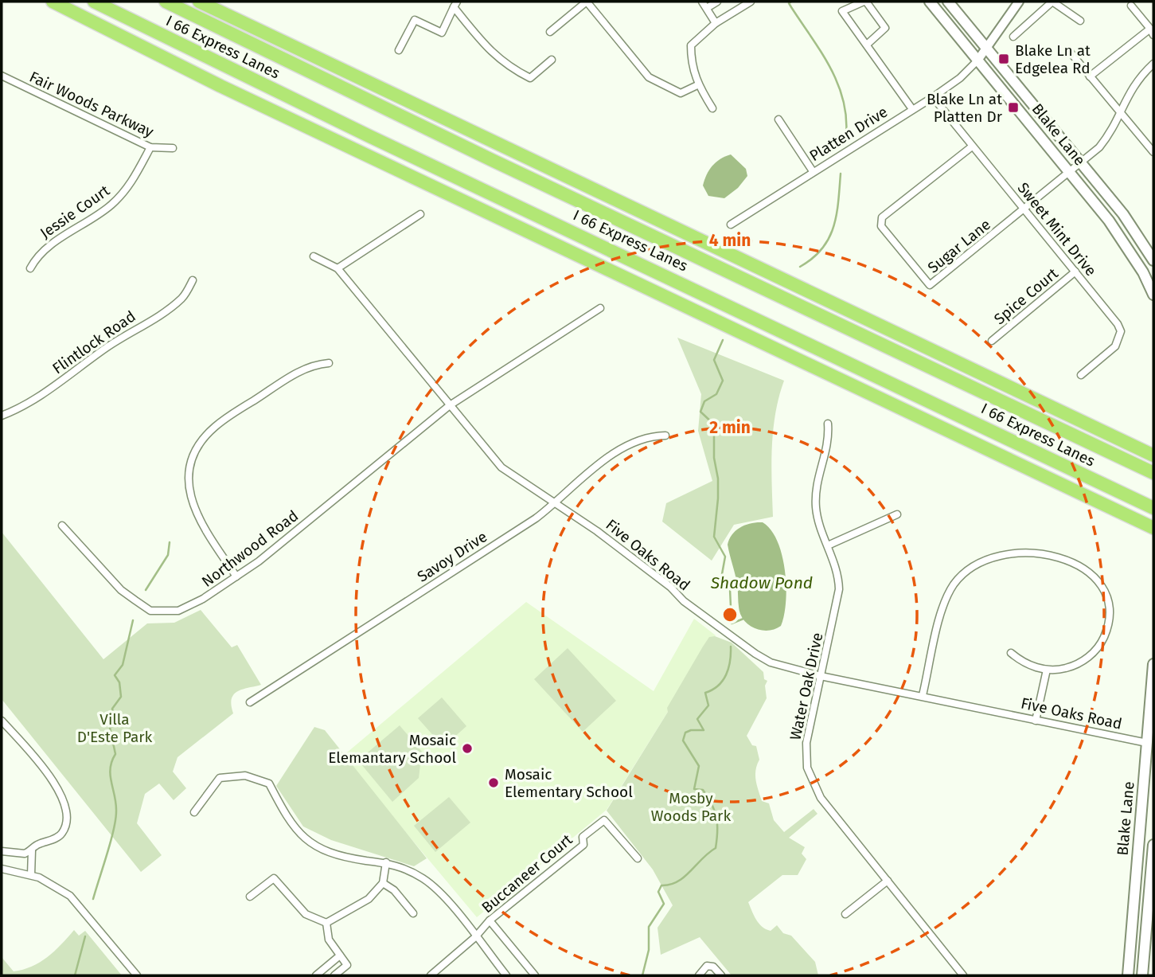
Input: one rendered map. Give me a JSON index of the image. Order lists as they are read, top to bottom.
{
  "streets": {
    "highway": ["I 66 Express Lanes"],
    "main road": ["Blake Lane"],
    "street": [
      "Fair Woods Parkway",
      "Platten Drive",
      "Jessie Court",
      "Sweet Mint Drive",
      "Sugar Lane",
      "Spice Court",
      "Flintlock Road",
      "Northwood Road",
      "Five Oaks Road",
      "Savoy Drive",
      "Water Oak Drive",
      "Buccaneer Court"
    ]
  },
  "crossings": [
    ["Fair Woods Parkway", "Jessie Court"],
    ["Platten Drive", "Blake Lane"],
    ["Platten Drive", "Sweet Mint Drive"],
    ["Blake Lane", "Sugar Lane"],
    ["Blake Lane", "Five Oaks Road"],
    ["Sweet Mint Drive", "Sugar Lane"],
    ["Sweet Mint Drive", "Spice Court"],
    ["Northwood Road", "Five Oaks Road"],
    ["Five Oaks Road", "Savoy Drive"],
    ["Five Oaks Road", "Water Oak Drive"]
  ],
  "water": ["Shadow Pond"],
  "parks": ["Villa D'Este Park", "Mosby Woods Park"],
  "places": {
    "transit": ["Blake Ln at Edgelea Rd", "Blake Ln at Platten Dr"],
    "other": ["Mosaic Elemantary School", "Mosaic Elementary School"]
  },
  "rings": ["4 min", "2 min"]
}
